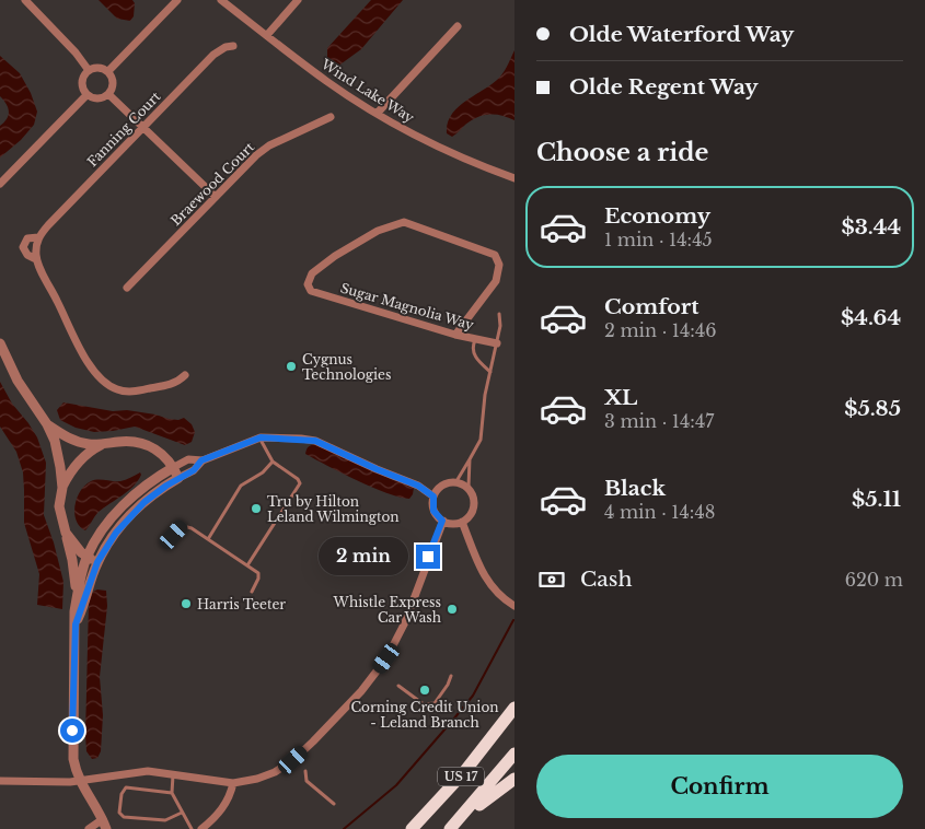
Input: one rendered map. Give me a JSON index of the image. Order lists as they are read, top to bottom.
{
  "streets": {
    "highway": ["US 17"],
    "street": [
      "Wind Lake Way",
      "Fanning Court",
      "Braewood Court",
      "Sugar Magnolia Way"
    ]
  },
  "places": [
    "Cygnus Technologies",
    "Tru by Hilton Leland Wilmington",
    "Harris Teeter",
    "Whistle Express Car Wash",
    "Corning Credit Union - Leland Branch"
  ],
  "page": {
    "banner": ["Olde Waterford Way", "Olde Regent Way"],
    "heading": "Choose a ride",
    "list": [
      {
        "name": "Economy",
        "note": "1 min · 14:45",
        "value": "$3.44"
      },
      {
        "name": "Comfort",
        "note": "2 min · 14:46",
        "value": "$4.64"
      },
      {
        "name": "XL",
        "note": "3 min · 14:47",
        "value": "$5.85"
      },
      {
        "name": "Black",
        "note": "4 min · 14:48",
        "value": "$5.11"
      }
    ],
    "bubble": "2 min",
    "pay": ["Cash", "620 m"],
    "buttons": "Confirm"
  }
}
